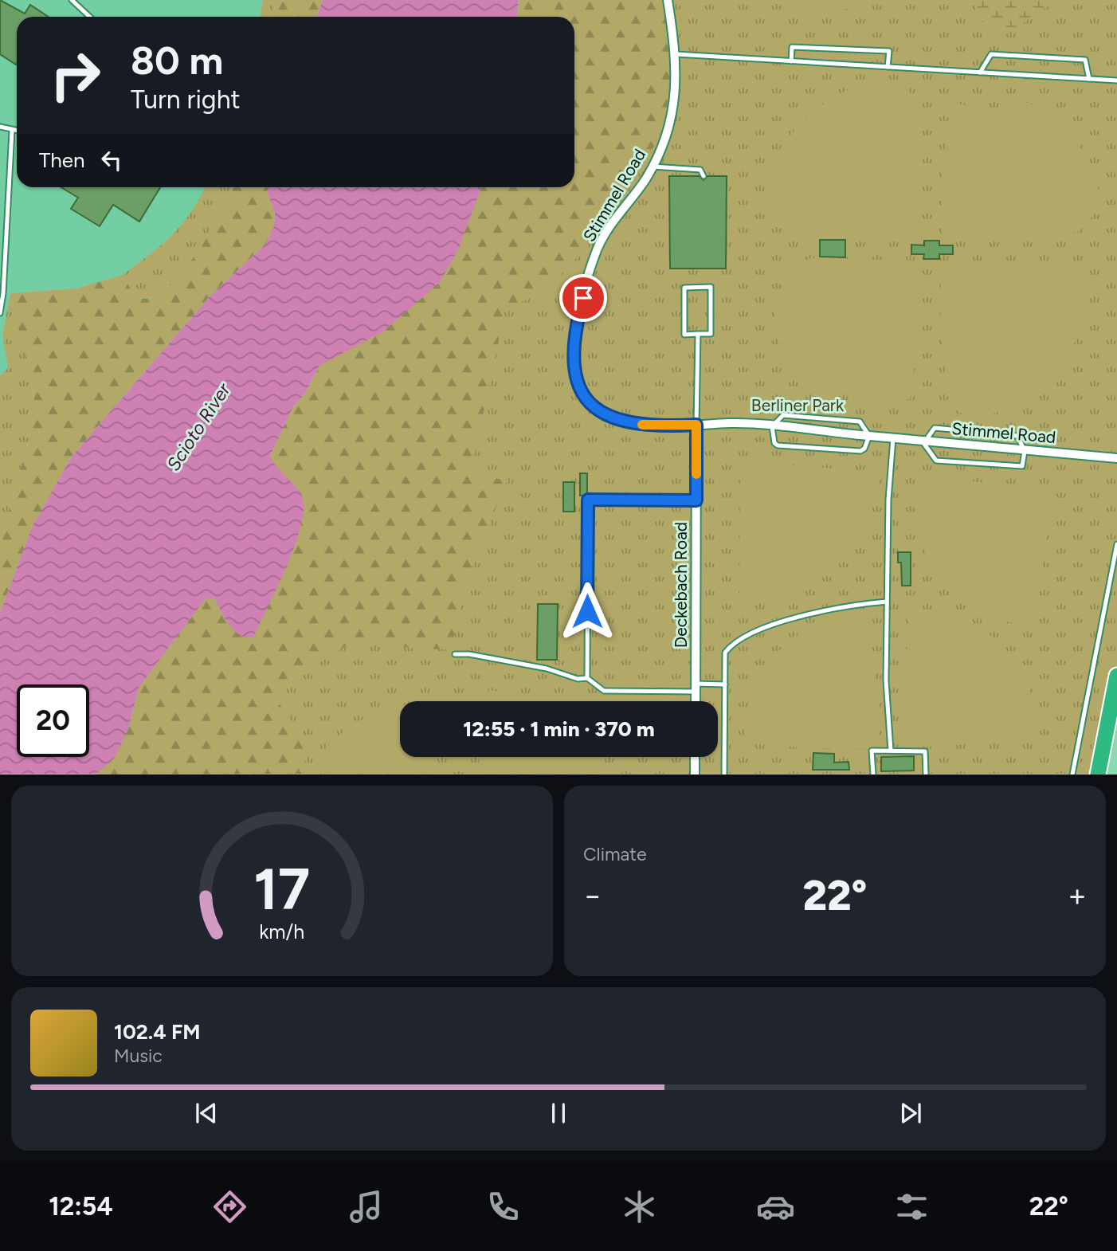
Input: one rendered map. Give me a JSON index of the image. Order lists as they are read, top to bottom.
{
  "streets": {
    "street": ["Stimmel Road", "Deckebach Road"]
  },
  "crossings": [
    ["Stimmel Road", "Deckebach Road"]
  ],
  "water": ["Scioto River"],
  "parks": ["Berliner Park"],
  "page": {
    "turn": ["80 m", "Turn right"],
    "then": "Then",
    "limit": "20",
    "trip": "12:55 · 1 min · 370 m",
    "tile": "Climate",
    "heat": ["−", "22°", "+"],
    "song": ["102.4 FM", "Music"],
    "tabs": ["12:54", "22°"],
    "gauge": ["17", "km/h"]
  }
}
